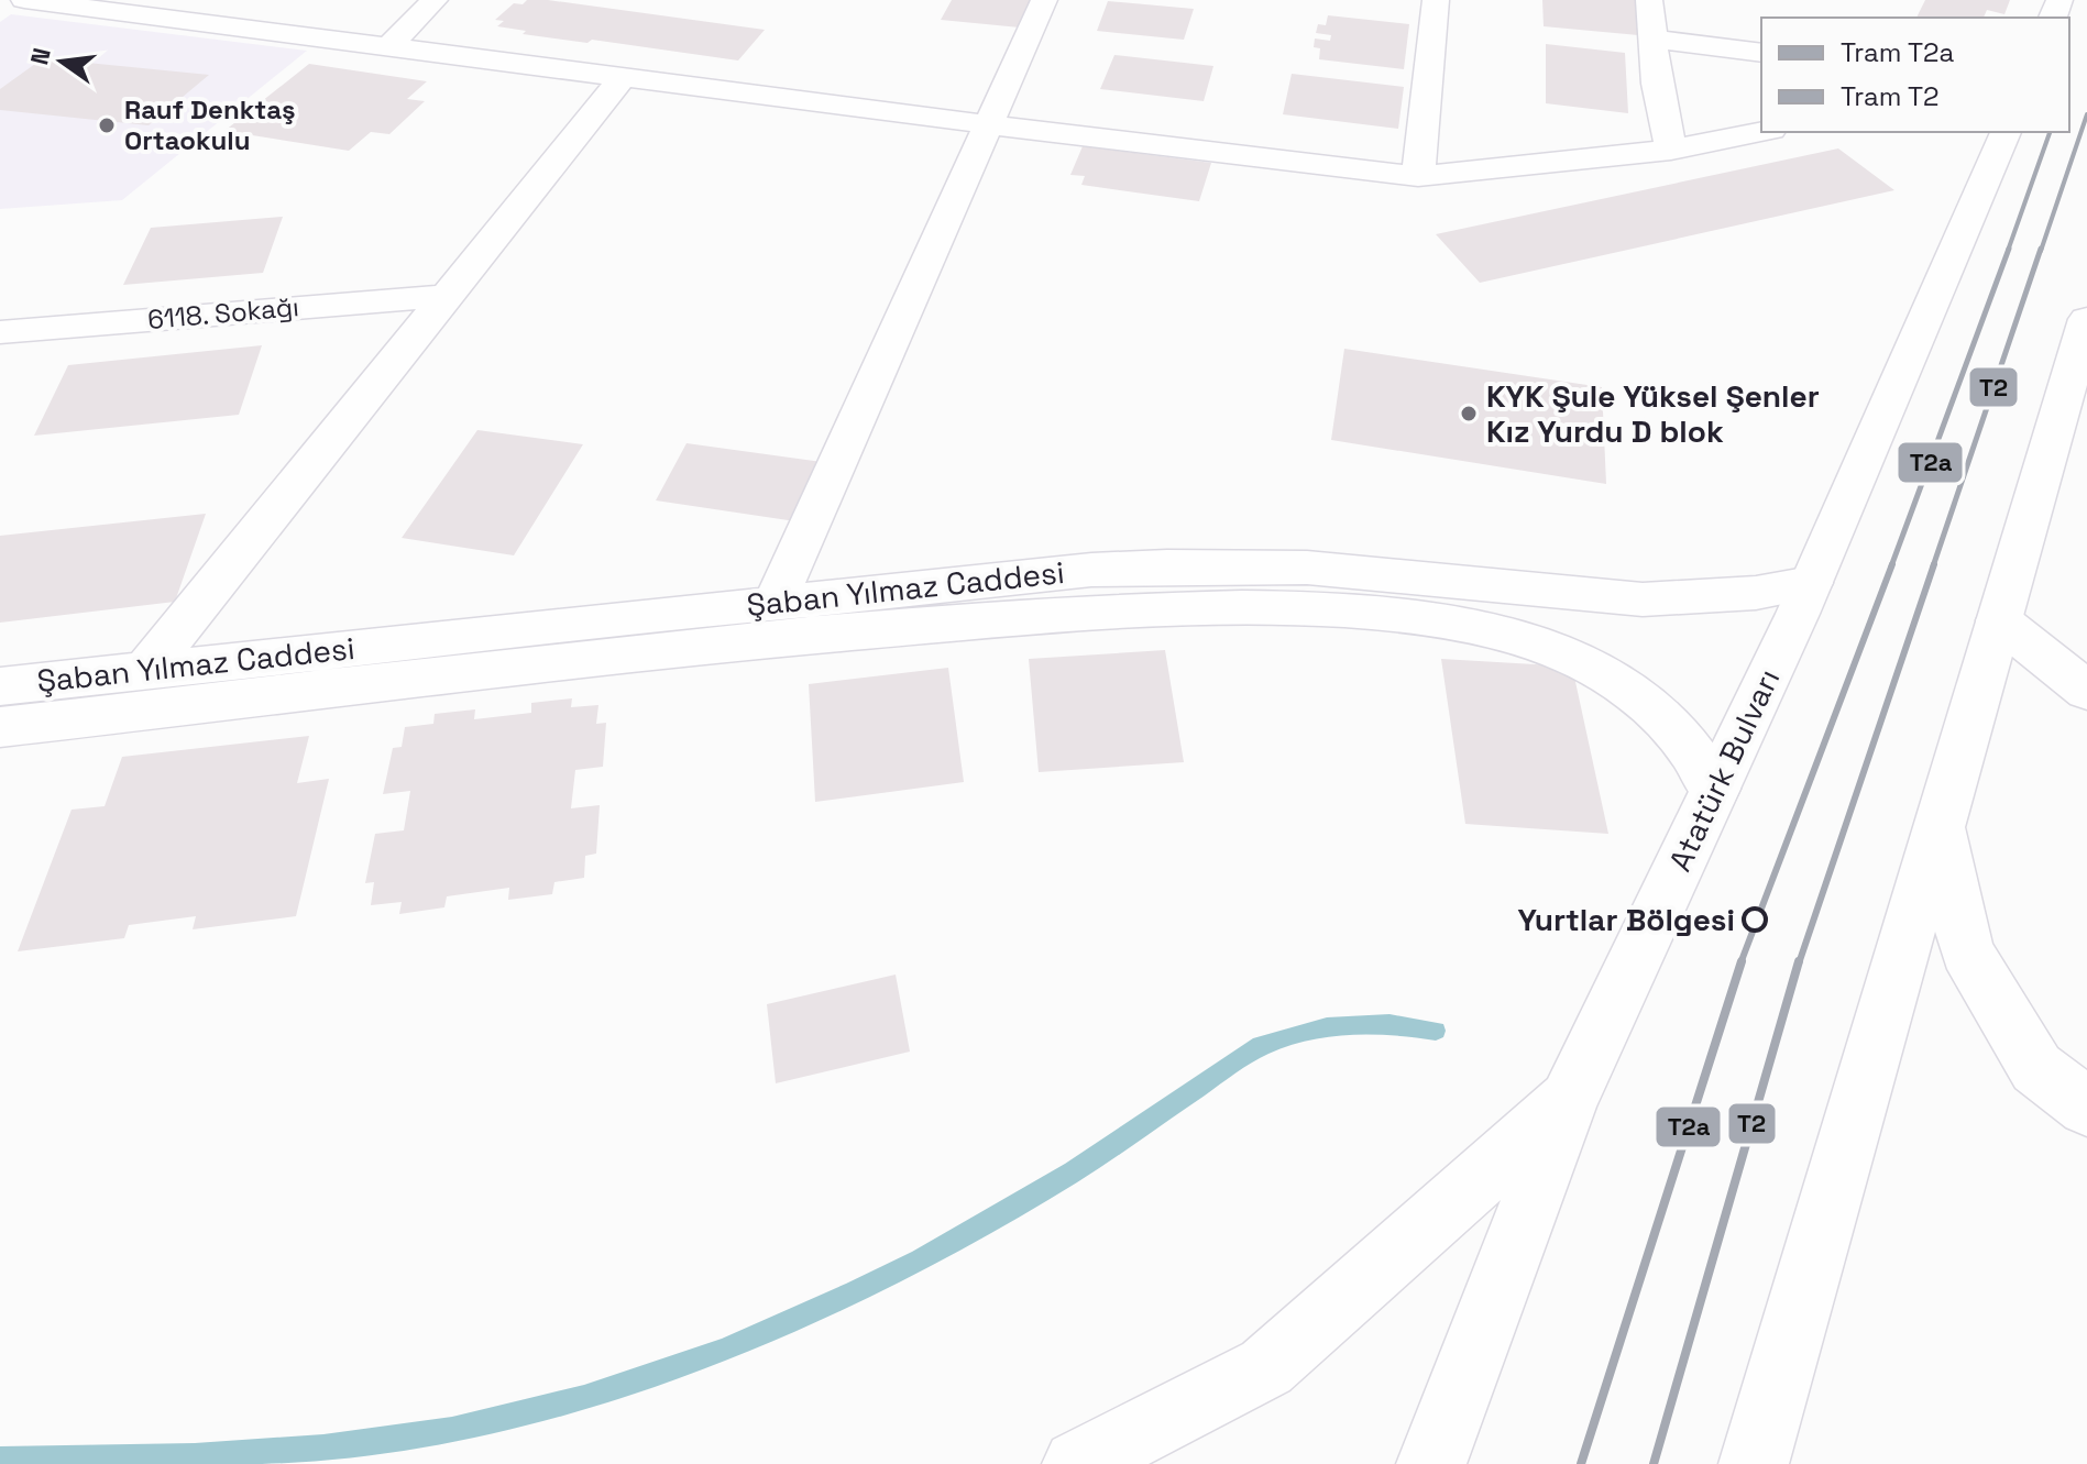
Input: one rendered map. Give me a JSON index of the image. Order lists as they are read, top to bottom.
{
  "streets": {
    "street": ["6118. Sokağı", "Şaban Yılmaz Caddesi", "Atatürk Bulvarı"]
  },
  "crossings": [
    ["Şaban Yılmaz Caddesi", "Atatürk Bulvarı"]
  ],
  "places": ["Rauf Denktaş Ortaokulu", "KYK Şule Yüksel Şenler Kız Yurdu D blok", "Yurtlar Bölgesi"],
  "lines": ["tram line T2", "tram line T2a"],
  "legend": ["Tram T2a", "Tram T2"],
  "north": "left"
}
